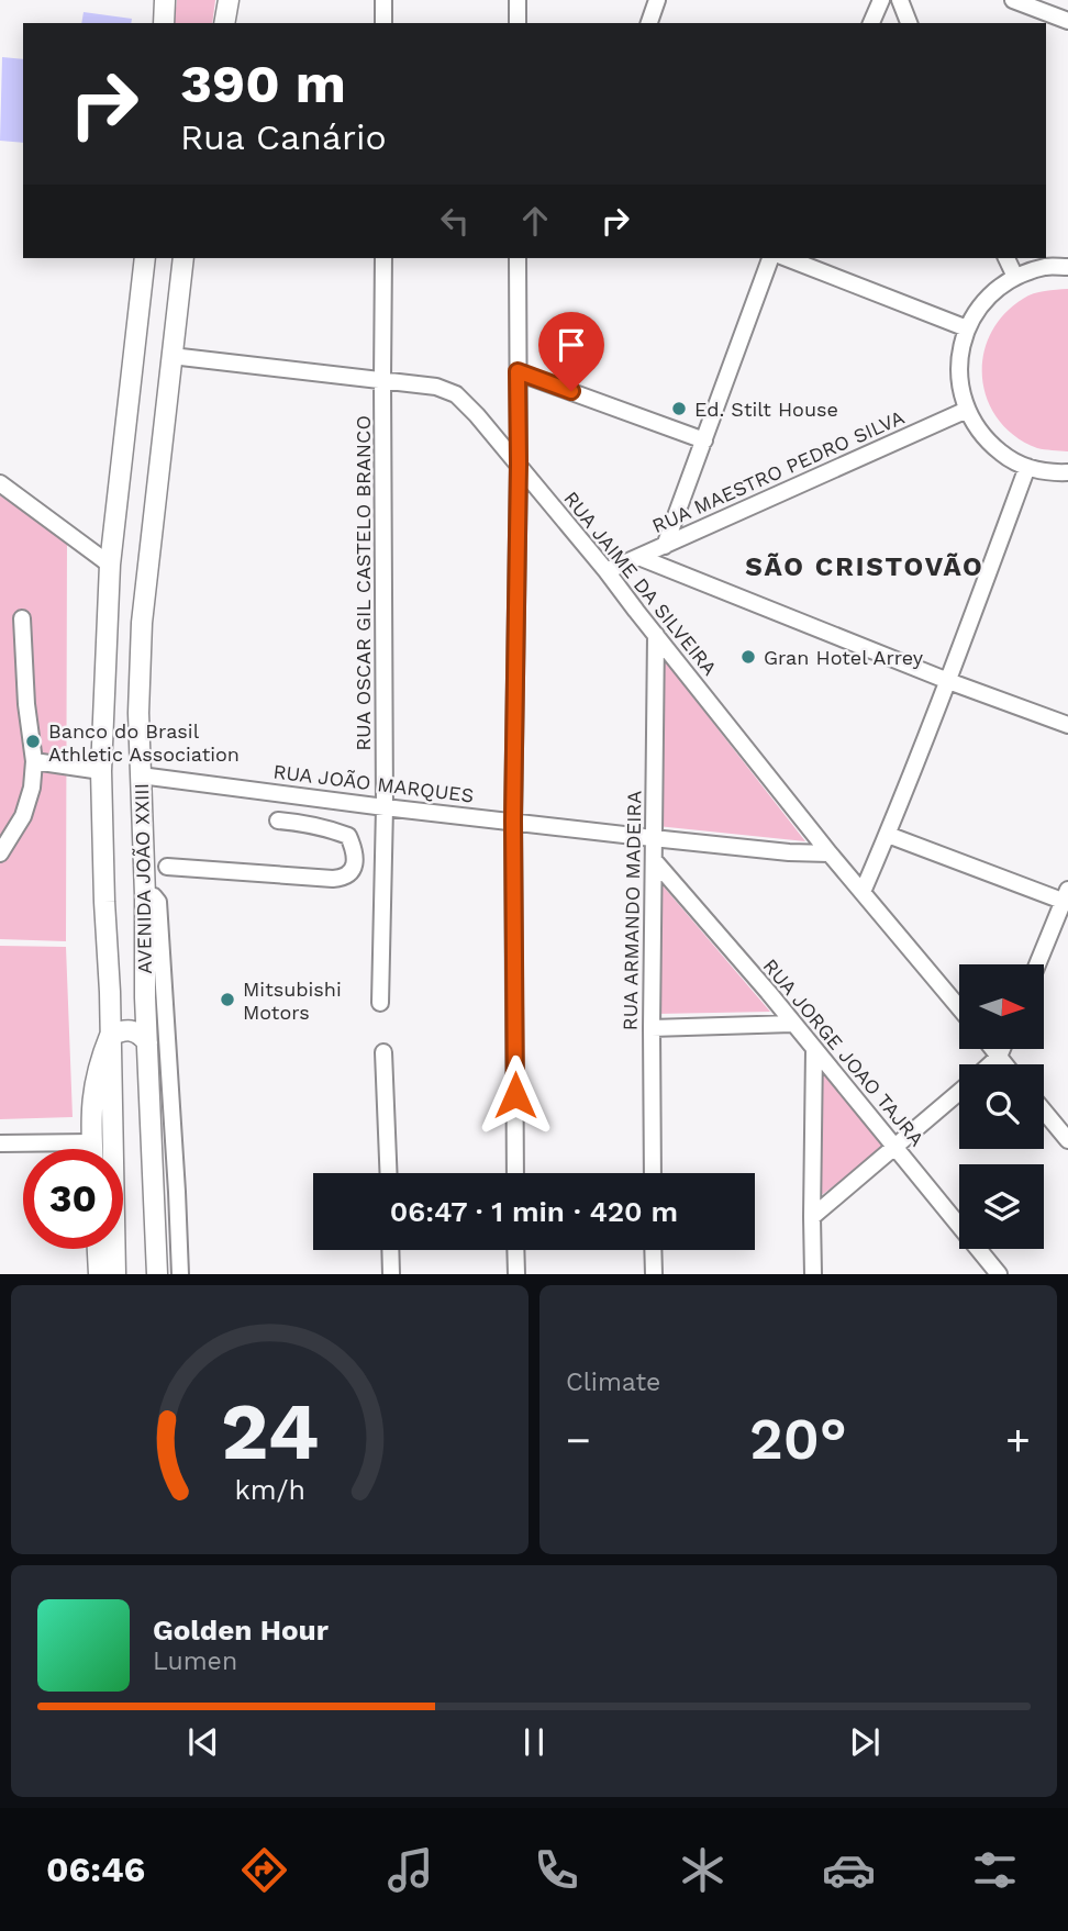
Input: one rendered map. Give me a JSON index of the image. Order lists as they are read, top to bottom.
{
  "streets": {
    "main road": ["AVENIDA JOÃO XXIII"],
    "street": [
      "RUA MAESTRO PEDRO SILVA",
      "RUA OSCAR GIL CASTELO BRANCO",
      "RUA JAIME DA SILVEIRA",
      "RUA JOÃO MARQUES",
      "RUA ARMANDO MADEIRA",
      "RUA JORGE JOAO TAJRA"
    ]
  },
  "crossings": [
    ["RUA MAESTRO PEDRO SILVA", "RUA JAIME DA SILVEIRA"],
    ["RUA OSCAR GIL CASTELO BRANCO", "RUA JAIME DA SILVEIRA"],
    ["RUA OSCAR GIL CASTELO BRANCO", "RUA JOÃO MARQUES"],
    ["RUA JAIME DA SILVEIRA", "RUA JOÃO MARQUES"],
    ["RUA JAIME DA SILVEIRA", "AVENIDA JOÃO XXIII"],
    ["RUA JAIME DA SILVEIRA", "RUA ARMANDO MADEIRA"],
    ["RUA JOÃO MARQUES", "AVENIDA JOÃO XXIII"],
    ["RUA JOÃO MARQUES", "RUA ARMANDO MADEIRA"],
    ["RUA ARMANDO MADEIRA", "RUA JORGE JOAO TAJRA"]
  ],
  "districts": ["SÃO CRISTOVÃO"],
  "places": [
    "Ed. Stilt House",
    "Gran Hotel Arrey",
    "Banco do Brasil Athletic Association",
    "Mitsubishi Motors"
  ],
  "north": "right",
  "page": {
    "turn": ["390 m", "Rua Canário"],
    "limit": "30",
    "trip": "06:47 · 1 min · 420 m",
    "tile": "Climate",
    "heat": ["−", "20°", "+"],
    "song": ["Golden Hour", "Lumen"],
    "tabs": "06:46",
    "gauge": ["24", "km/h"]
  }
}
